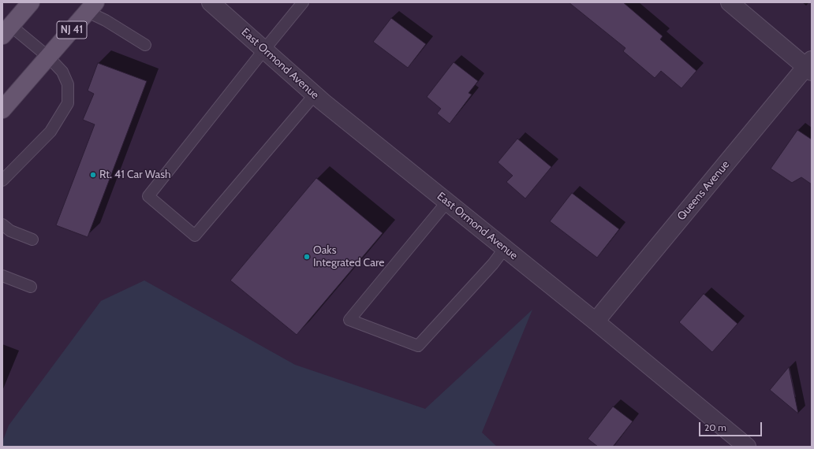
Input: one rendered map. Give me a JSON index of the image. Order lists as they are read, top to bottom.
{
  "streets": {
    "main road": ["NJ 41"],
    "street": ["East Ormond Avenue", "Queens Avenue"]
  },
  "crossings": [
    ["East Ormond Avenue", "Queens Avenue"]
  ],
  "places": ["Rt. 41 Car Wash", "Oaks Integrated Care"],
  "scale_bar": "20 m"
}
